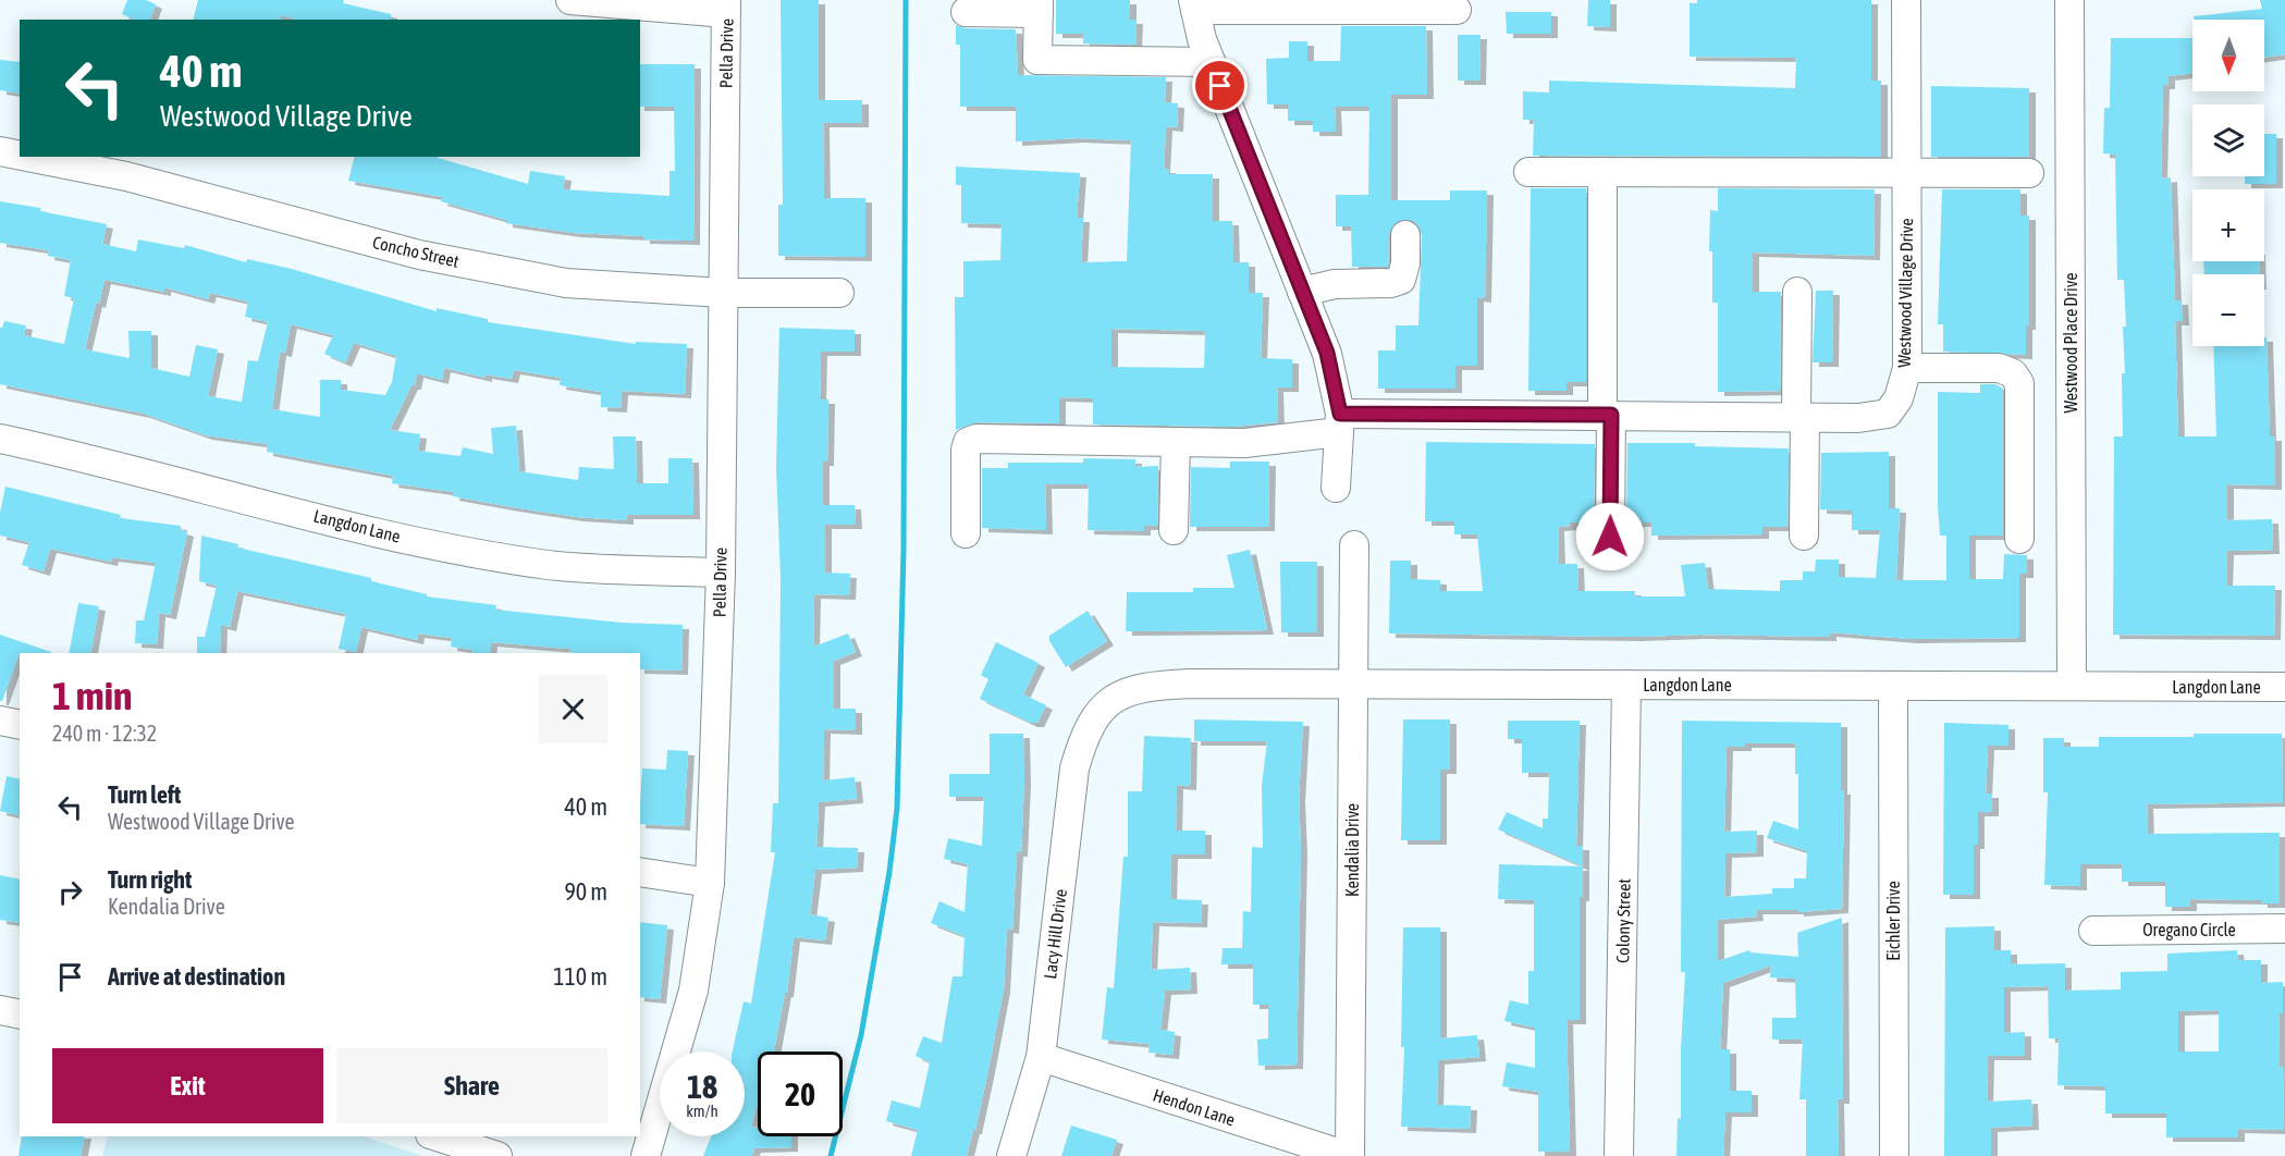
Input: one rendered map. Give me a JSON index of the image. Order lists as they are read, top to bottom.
{
  "streets": {
    "street": [
      "Pella Drive",
      "Concho Street",
      "Westwood Village Drive",
      "Westwood Place Drive",
      "Langdon Lane",
      "Kendalia Drive",
      "Colony Street",
      "Eichler Drive",
      "Oregano Circle",
      "Lacy Hill Drive",
      "Hendon Lane"
    ]
  },
  "crossings": [
    ["Pella Drive", "Concho Street"],
    ["Pella Drive", "Langdon Lane"],
    ["Westwood Place Drive", "Langdon Lane"],
    ["Langdon Lane", "Kendalia Drive"],
    ["Langdon Lane", "Colony Street"],
    ["Langdon Lane", "Eichler Drive"],
    ["Langdon Lane", "Lacy Hill Drive"],
    ["Kendalia Drive", "Hendon Lane"],
    ["Lacy Hill Drive", "Hendon Lane"]
  ],
  "north": "bottom",
  "page": {
    "map_buttons": ["+", "−"],
    "turn": ["40 m", "Westwood Village Drive"],
    "heading": ["1 min", "240 m · 12:32"],
    "list": [
      {
        "name": "Turn left",
        "note": "Westwood Village Drive",
        "value": "40 m"
      },
      {
        "name": "Turn right",
        "note": "Kendalia Drive",
        "value": "90 m"
      },
      {
        "name": "Arrive at destination",
        "value": "110 m"
      }
    ],
    "buttons": ["Exit", "Share"],
    "speed": "18 km/h",
    "limit": "20"
  }
}
